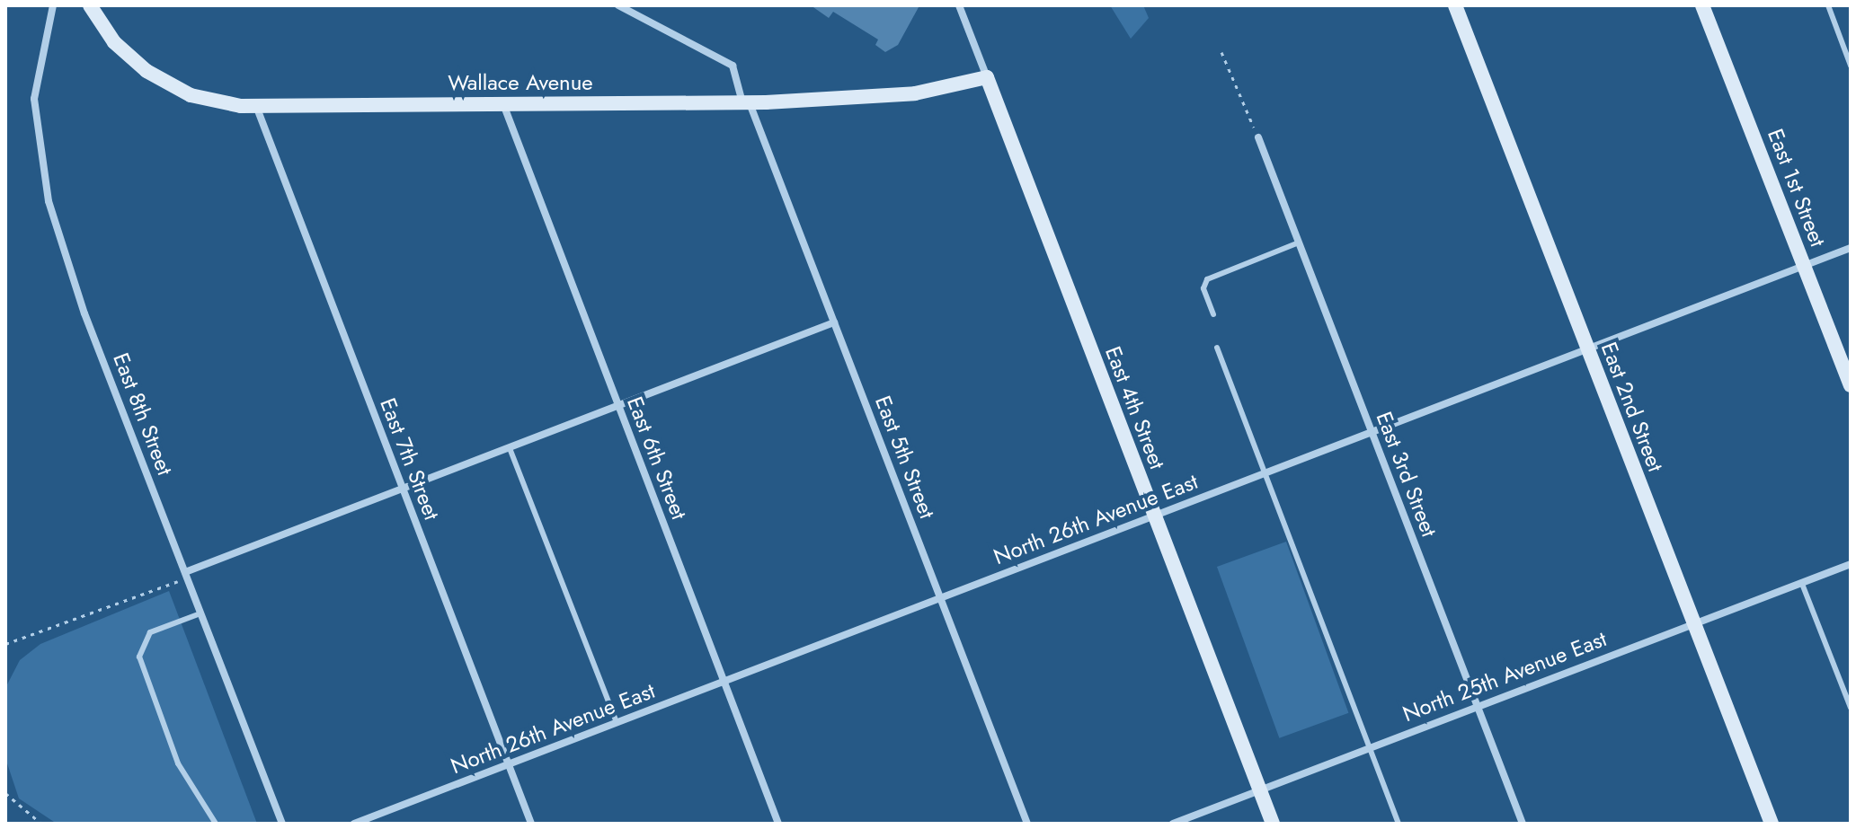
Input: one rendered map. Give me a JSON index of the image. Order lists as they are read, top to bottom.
{
  "streets": {
    "main road": [
      "Wallace Avenue",
      "East 1st Street",
      "East 2nd Street",
      "East 4th Street"
    ],
    "street": [
      "East 8th Street",
      "East 5th Street",
      "East 6th Street",
      "East 7th Street",
      "East 3rd Street",
      "North 26th Avenue East",
      "North 25th Avenue East"
    ]
  },
  "crossings": [
    ["Wallace Avenue", "East 4th Street"],
    ["Wallace Avenue", "East 5th Street"],
    ["Wallace Avenue", "East 6th Street"],
    ["Wallace Avenue", "East 7th Street"],
    ["East 1st Street", "North 26th Avenue East"],
    ["East 2nd Street", "North 26th Avenue East"],
    ["East 2nd Street", "North 25th Avenue East"],
    ["East 4th Street", "North 26th Avenue East"],
    ["East 4th Street", "North 25th Avenue East"],
    ["East 5th Street", "North 26th Avenue East"],
    ["East 6th Street", "North 26th Avenue East"],
    ["East 7th Street", "North 26th Avenue East"],
    ["East 3rd Street", "North 26th Avenue East"],
    ["East 3rd Street", "North 25th Avenue East"]
  ]
}
